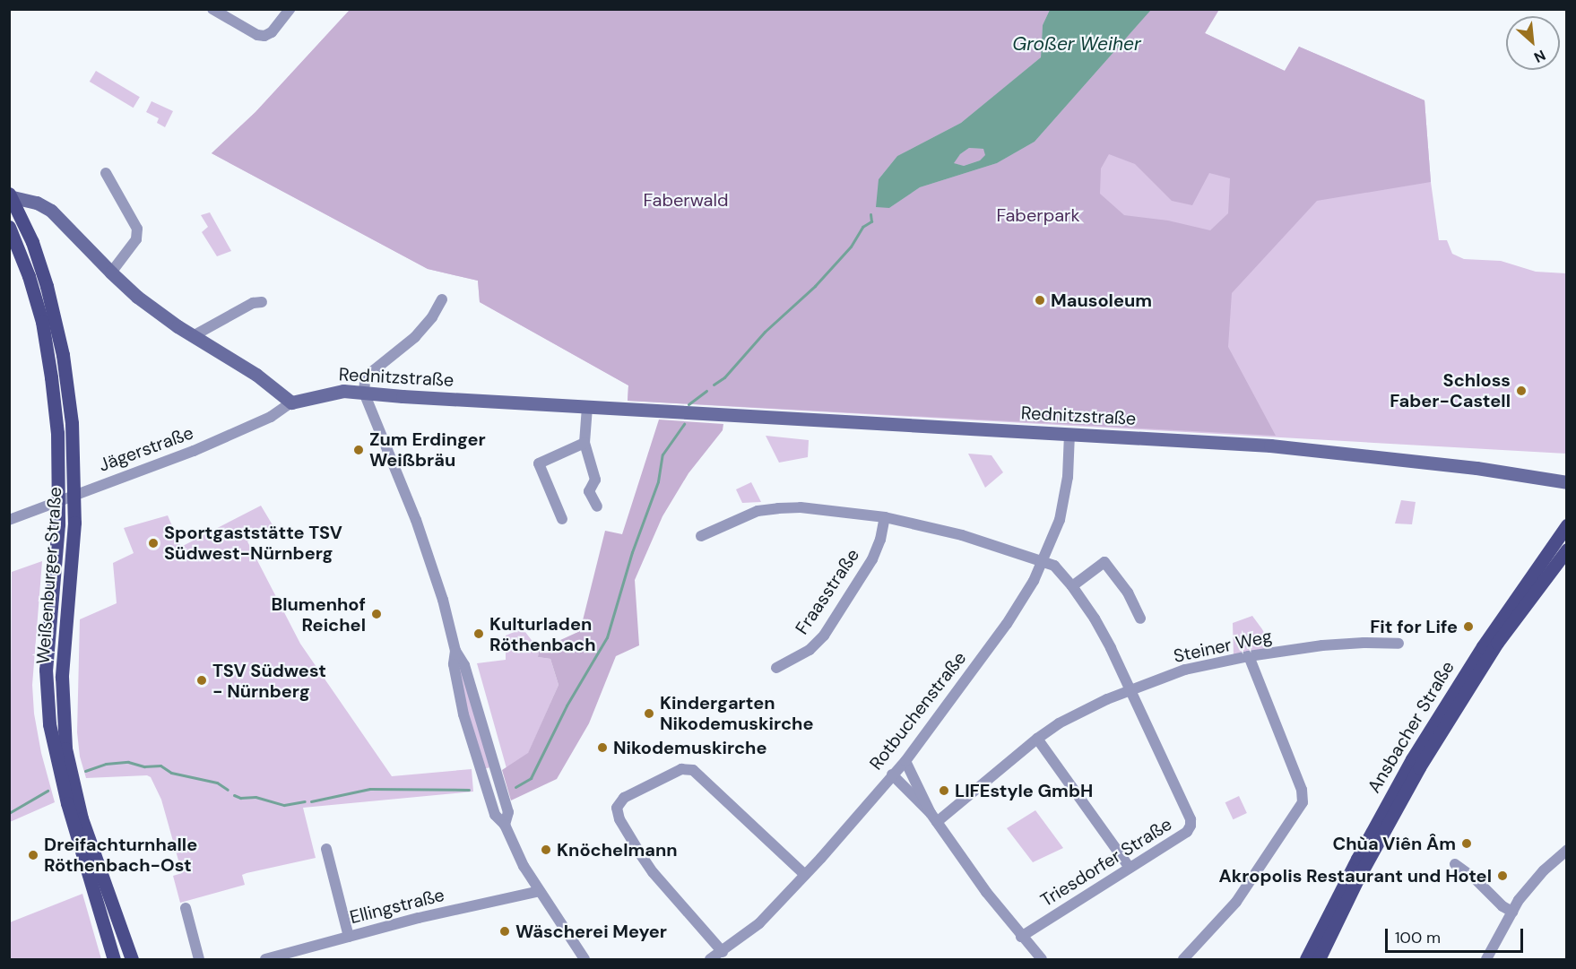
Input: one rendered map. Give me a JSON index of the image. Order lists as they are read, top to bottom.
{
  "streets": {
    "main road": ["Rednitzstraße", "Weißenburger Straße", "Ansbacher Straße"],
    "street": [
      "Jägerstraße",
      "Fraasstraße",
      "Steiner Weg",
      "Rotbuchenstraße",
      "Triesdorfer Straße",
      "Ellingstraße"
    ]
  },
  "crossings": [
    ["Rednitzstraße", "Jägerstraße"],
    ["Rednitzstraße", "Rotbuchenstraße"],
    ["Jägerstraße", "Weißenburger Straße"],
    ["Steiner Weg", "Triesdorfer Straße"]
  ],
  "water": ["Großer Weiher"],
  "parks": ["Faberwald", "Faberpark"],
  "places": [
    "Mausoleum",
    "Schloss Faber-Castell",
    "Zum Erdinger Weißbräu",
    "Sportgaststätte TSV Südwest-Nürnberg",
    "Blumenhof Reichel",
    "Fit for Life",
    "Kulturladen Röthenbach",
    "TSV Südwest - Nürnberg",
    "Kindergarten Nikodemuskirche",
    "Nikodemuskirche",
    "LIFEstyle GmbH",
    "Chùa Viên Âm",
    "Knöchelmann",
    "Dreifachturnhalle Röthenbach-Ost",
    "Akropolis Restaurant und Hotel",
    "Wäscherei Meyer"
  ],
  "scale_bar": "100 m",
  "north": "bottom right"
}
